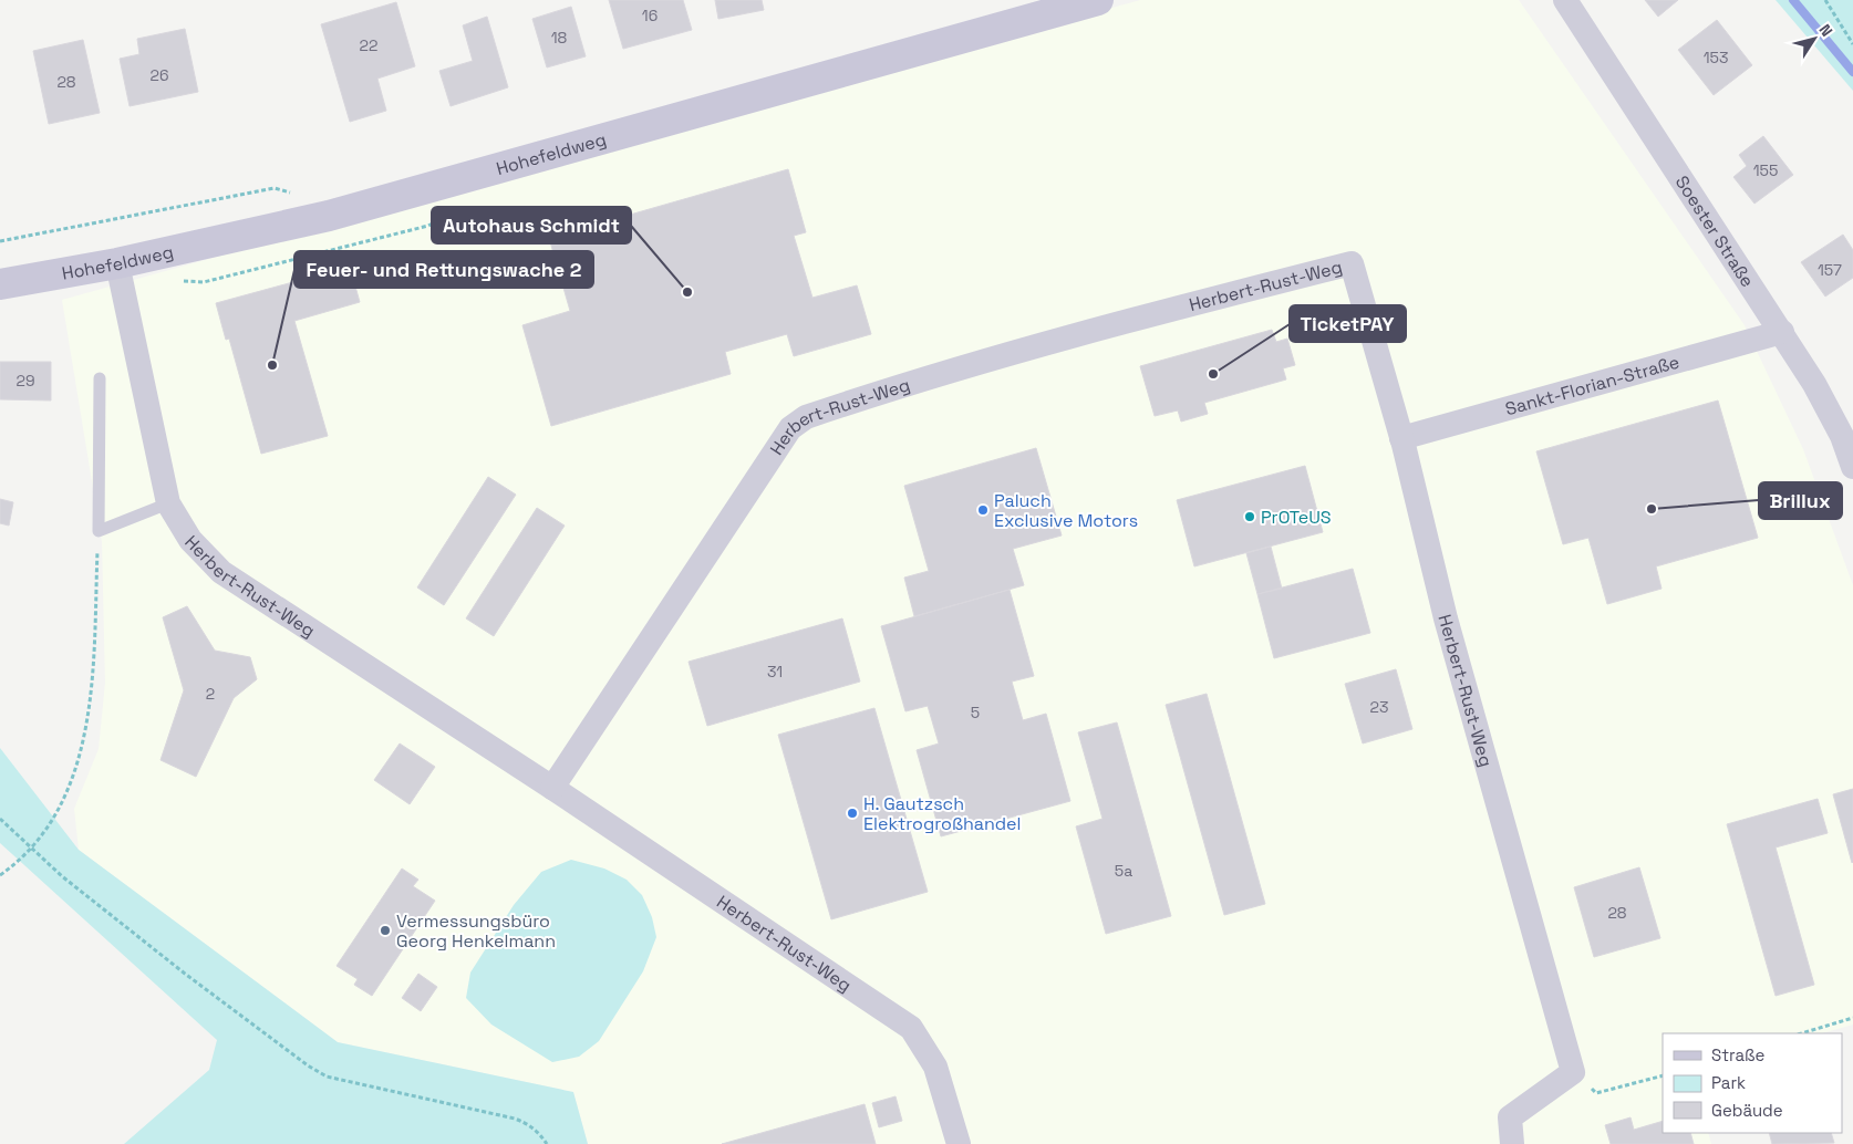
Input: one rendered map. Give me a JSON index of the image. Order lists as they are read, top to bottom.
{
  "streets": {
    "main road": ["Hohefeldweg"],
    "street": ["Soester Straße", "Herbert-Rust-Weg", "Sankt-Florian-Straße"]
  },
  "crossings": [
    ["Hohefeldweg", "Herbert-Rust-Weg"],
    ["Soester Straße", "Sankt-Florian-Straße"],
    ["Herbert-Rust-Weg", "Sankt-Florian-Straße"]
  ],
  "places": [
    "Autohaus Schmidt",
    "Feuer- und Rettungswache 2",
    "TicketPAY",
    "Brillux",
    "Paluch Exclusive Motors",
    "PrOTeUS",
    "H. Gautzsch Elektrogroßhandel",
    "Vermessungsbüro Georg Henkelmann"
  ],
  "house_numbers": [
    "16",
    "18",
    "22",
    "153",
    "26",
    "28",
    "155",
    "157",
    "29",
    "31",
    "2",
    "23",
    "5",
    "5a",
    "28"
  ],
  "legend": ["Straße", "Park", "Gebäude"],
  "north": "top right"
}
